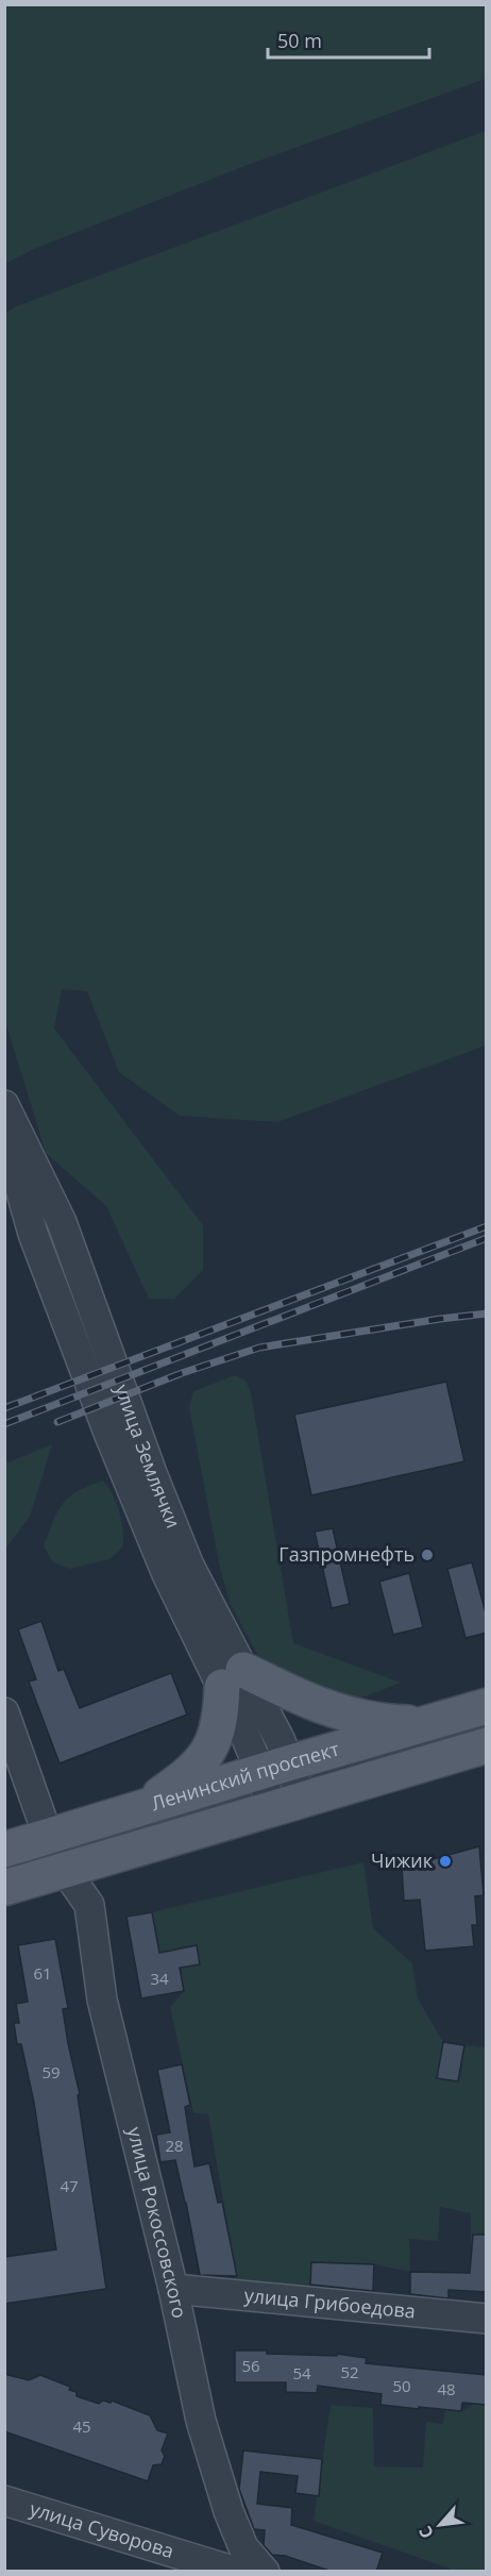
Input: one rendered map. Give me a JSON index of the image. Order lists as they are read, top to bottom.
{
  "streets": {
    "main road": ["Ленинский проспект"],
    "street": [
      "улица Землячки",
      "улица Рокоссовского",
      "улица Грибоедова",
      "улица Суворова"
    ]
  },
  "crossings": [
    ["улица Землячки", "Ленинский проспект"],
    ["Ленинский проспект", "улица Рокоссовского"],
    ["улица Рокоссовского", "улица Грибоедова"]
  ],
  "places": ["Газпромнефть", "Чижик"],
  "house_numbers": [
    "61",
    "34",
    "59",
    "28",
    "47",
    "56",
    "52",
    "54",
    "50",
    "48",
    "45"
  ],
  "scale_bar": "50 m",
  "north": "bottom left"
}
